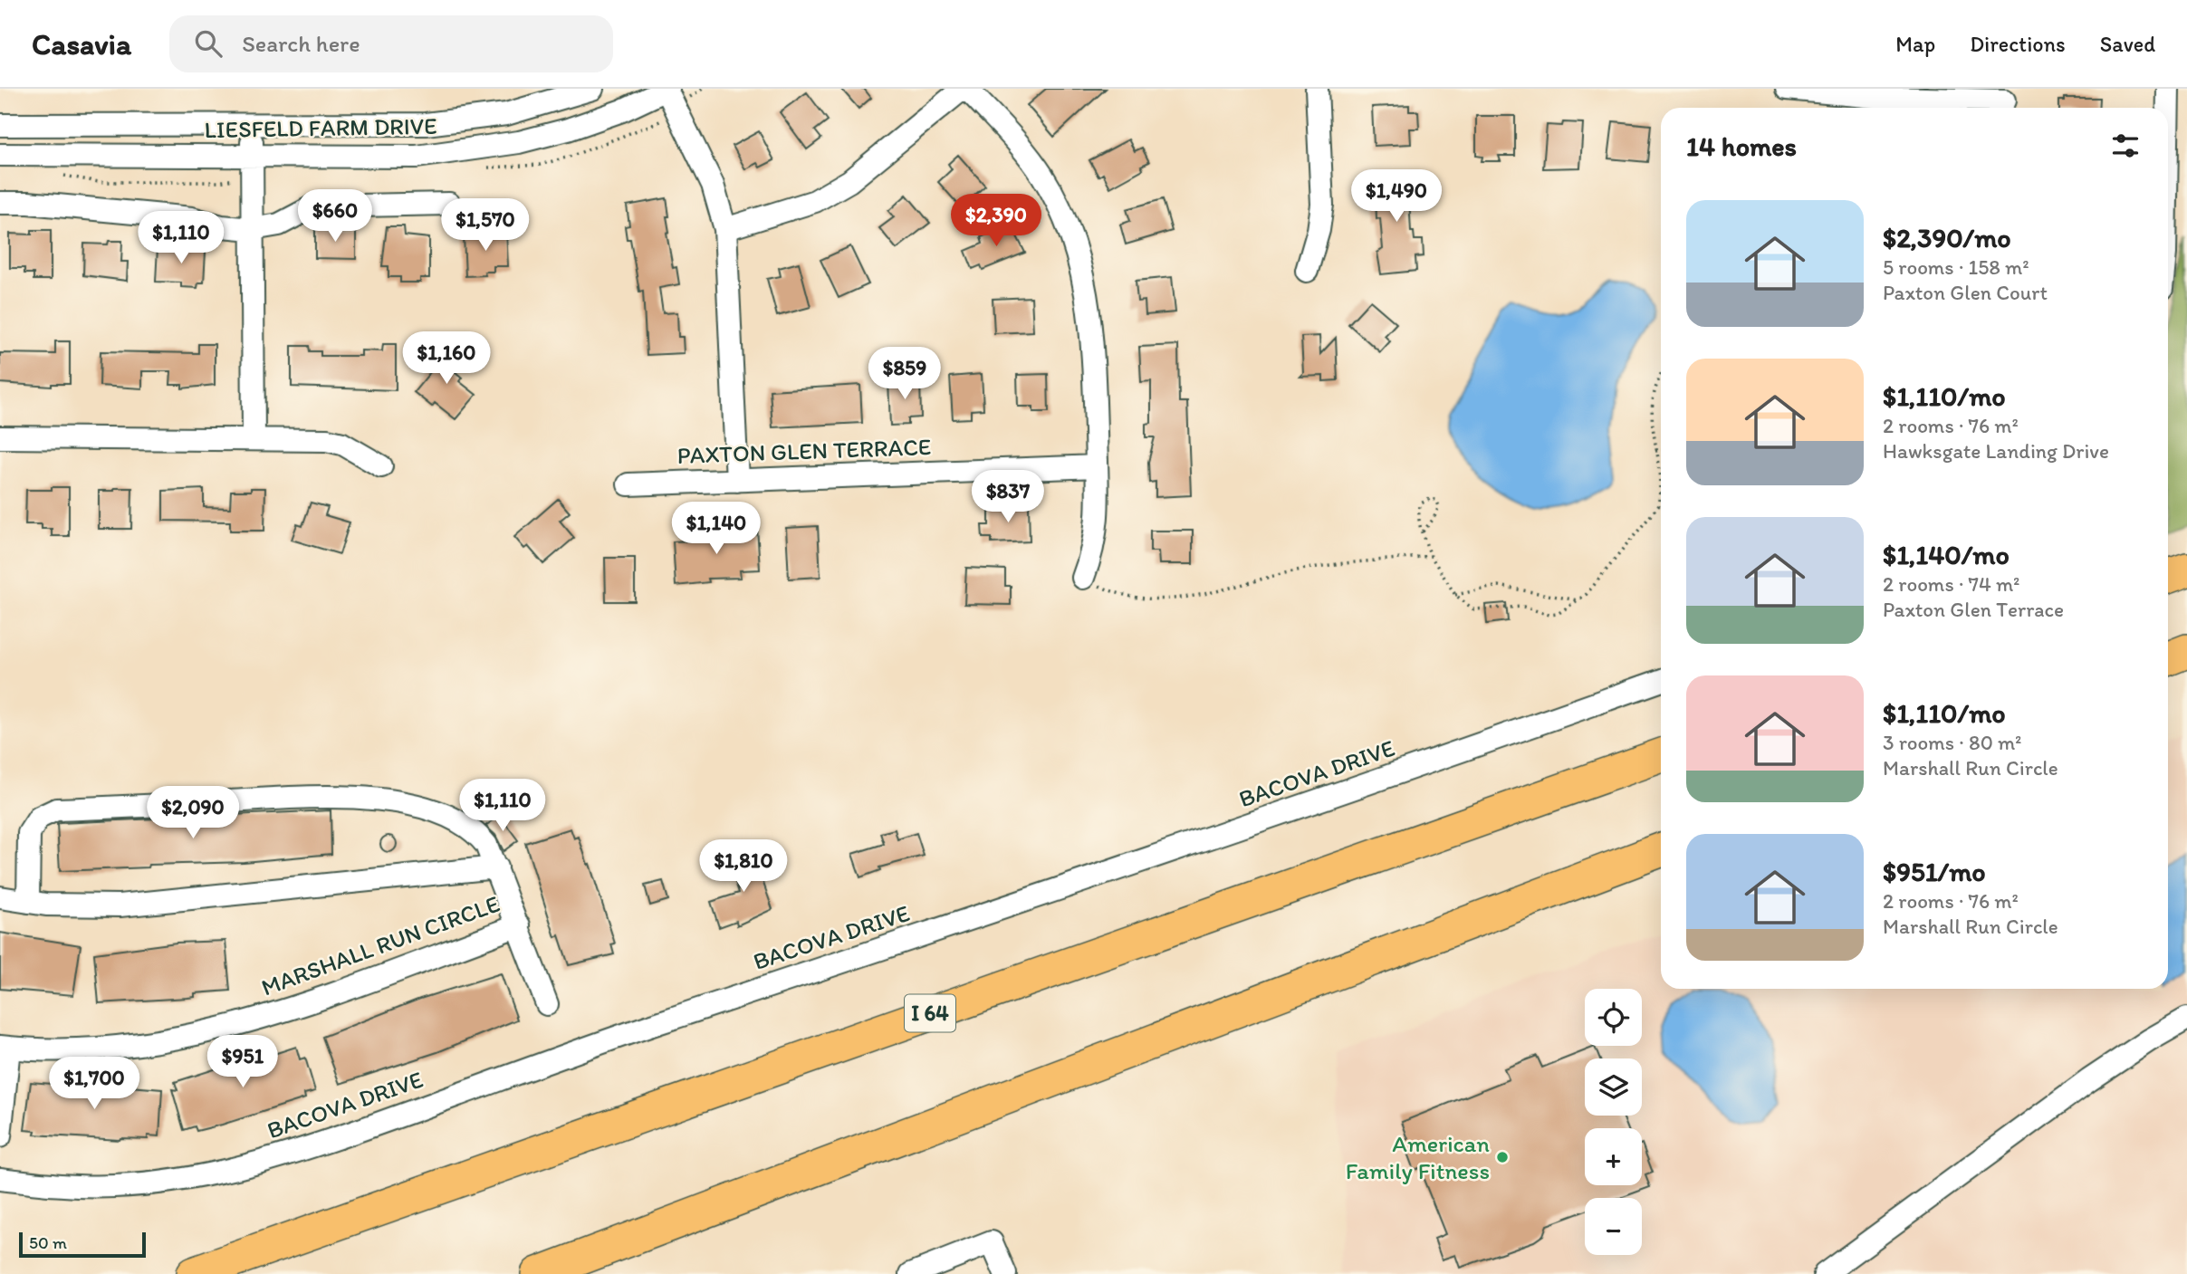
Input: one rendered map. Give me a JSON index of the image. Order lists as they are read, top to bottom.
{
  "streets": {
    "highway": ["I 64"],
    "street": [
      "LIESFELD FARM DRIVE",
      "PAXTON GLEN TERRACE",
      "BACOVA DRIVE",
      "MARSHALL RUN CIRCLE"
    ]
  },
  "places": ["American Family Fitness"],
  "scale_bar": "50 m",
  "page": {
    "header": "Casavia",
    "search": "Search here",
    "nav": ["Map", "Directions", "Saved"],
    "heading": "14 homes",
    "price": [
      "$1,490",
      "$660",
      "$2,390",
      "$1,570",
      "$1,110",
      "$1,160",
      "$859",
      "$837",
      "$1,140",
      "$1,110",
      "$2,090",
      "$1,810",
      "$951",
      "$1,700"
    ],
    "list": [
      {
        "name": "$2,390/mo",
        "note": "5 rooms · 158 m² · Paxton Glen Court"
      },
      {
        "name": "$1,110/mo",
        "note": "2 rooms · 76 m² · Hawksgate Landing Drive"
      },
      {
        "name": "$1,140/mo",
        "note": "2 rooms · 74 m² · Paxton Glen Terrace"
      },
      {
        "name": "$1,110/mo",
        "note": "3 rooms · 80 m² · Marshall Run Circle"
      },
      {
        "name": "$951/mo",
        "note": "2 rooms · 76 m² · Marshall Run Circle"
      }
    ],
    "map_buttons": ["+", "−"],
    "scale": "50 m"
  }
}
